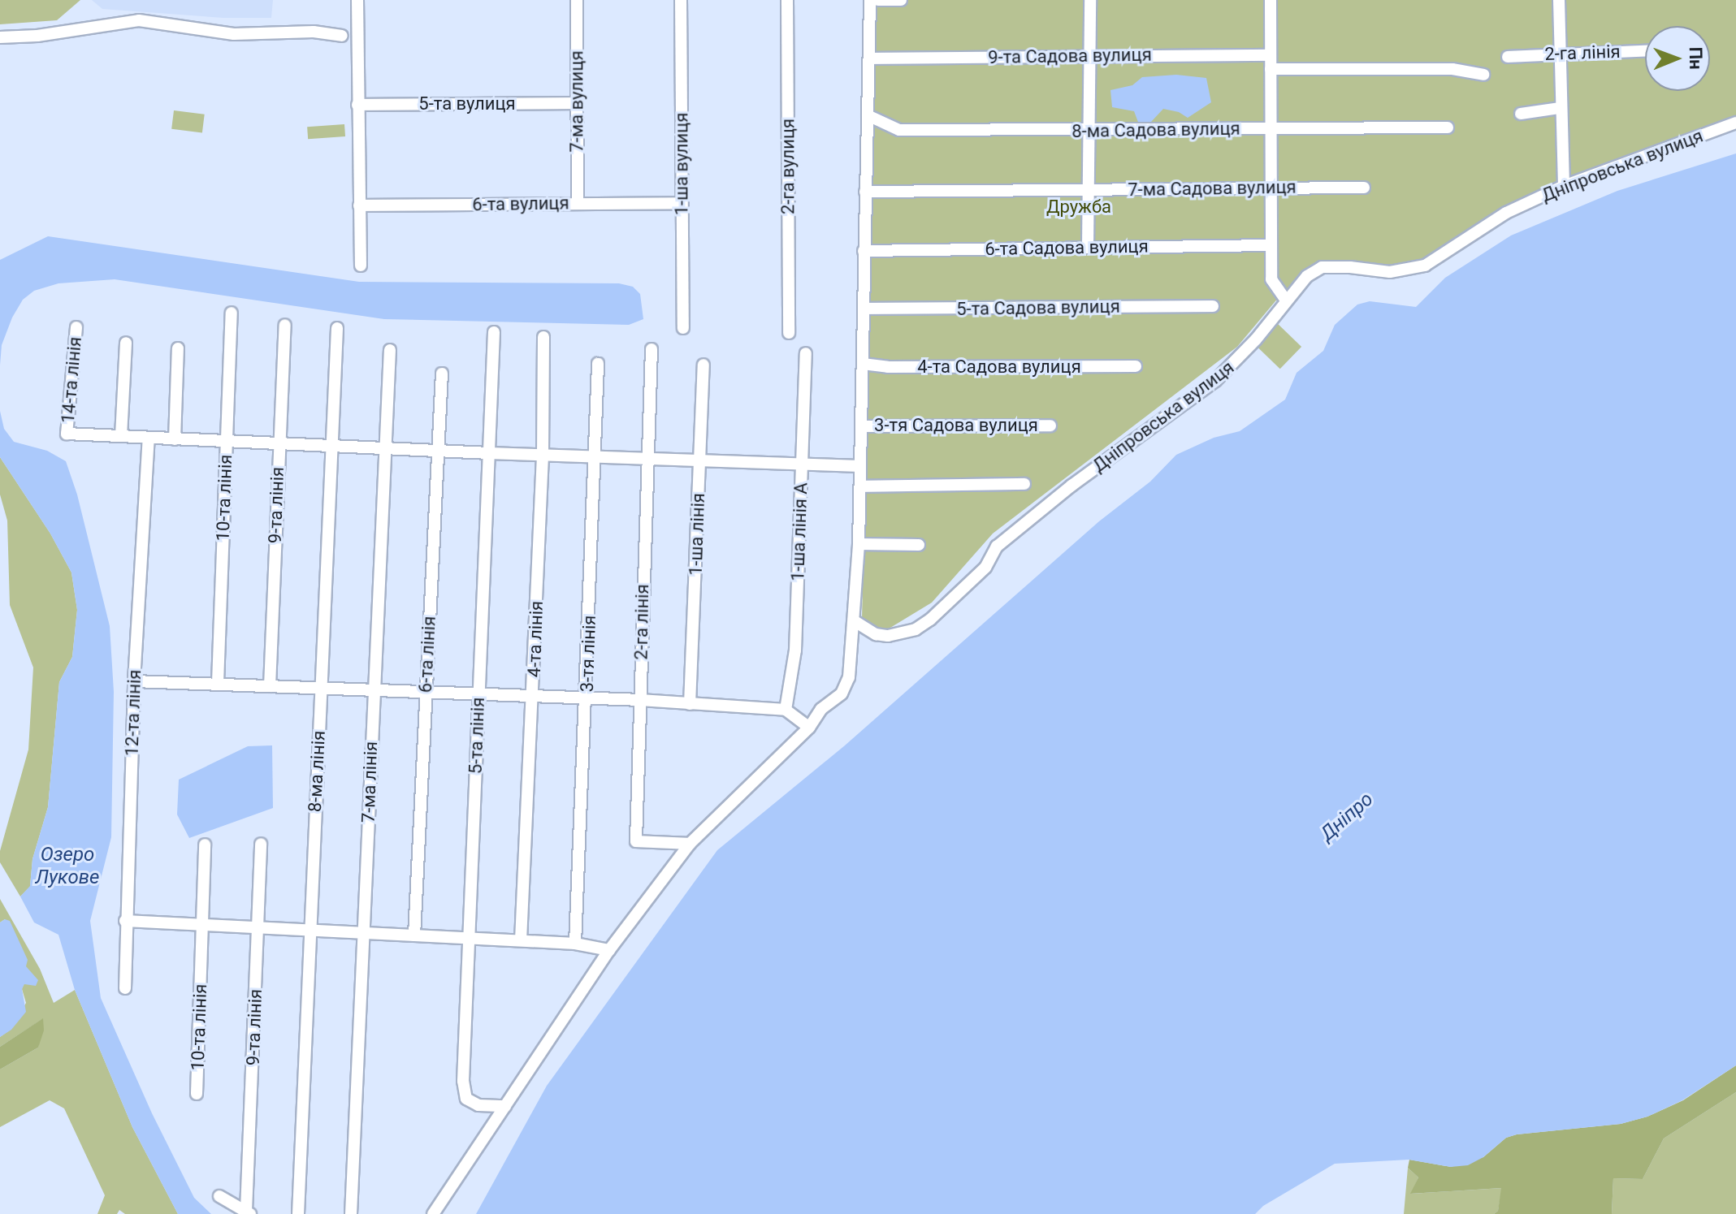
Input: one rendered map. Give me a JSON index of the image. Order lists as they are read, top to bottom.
{
  "streets": {
    "street": [
      "2-га лінія",
      "9-та Садова вулиця",
      "7-ма вулиця",
      "5-та вулиця",
      "8-ма Садова вулиця",
      "1-ша вулиця",
      "Дніпровська вулиця",
      "2-га вулиця",
      "7-ма Садова вулиця",
      "6-та вулиця",
      "6-та Садова вулиця",
      "5-та Садова вулиця",
      "4-та Садова вулиця",
      "14-та лінія",
      "3-тя Садова вулиця",
      "10-та лінія",
      "9-та лінія",
      "1-ша лінія А",
      "1-ша лінія",
      "4-та лінія",
      "3-тя лінія",
      "6-та лінія",
      "12-та лінія",
      "5-та лінія",
      "8-ма лінія",
      "7-ма лінія"
    ]
  },
  "crossings": [
    ["7-ма вулиця", "5-та вулиця"],
    ["7-ма вулиця", "6-та вулиця"],
    ["1-ша вулиця", "6-та вулиця"]
  ],
  "water": ["Дніпро", "Озеро Лукове"],
  "parks": ["Дружба"],
  "north": "right"
}
